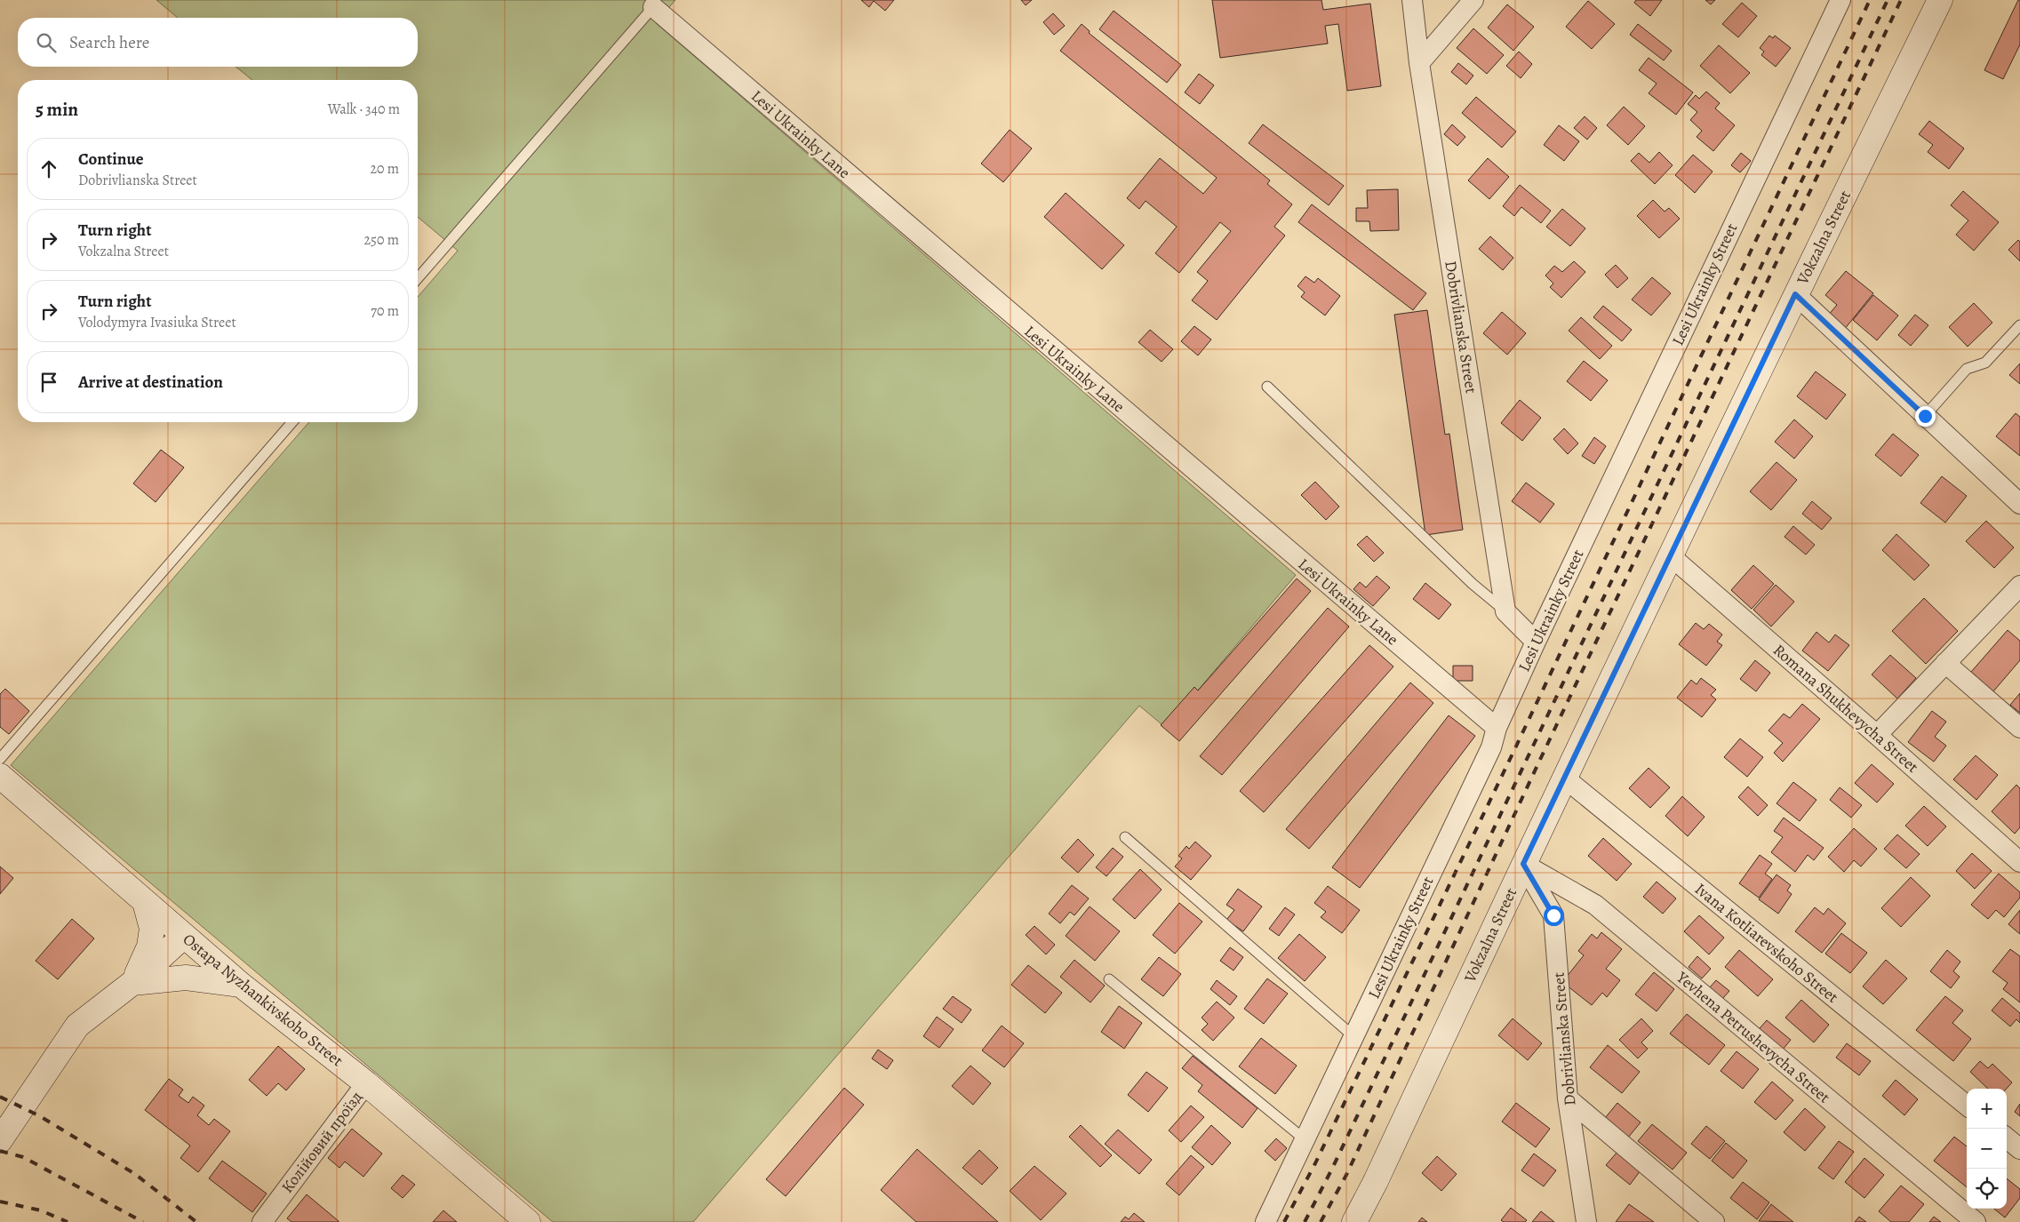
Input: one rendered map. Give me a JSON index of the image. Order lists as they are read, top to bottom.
{
  "streets": {
    "street": [
      "Lesi Ukrainky Lane",
      "Vokzalna Street",
      "Lesi Ukrainky Street",
      "Dobrivlianska Street",
      "Romana Shukhevycha Street",
      "Ivana Kotliarevskoho Street",
      "Ostapa Nyzhankivskoho Street",
      "Yevhena Petrushevycha Street",
      "Колійовий проїзд"
    ]
  },
  "crossings": [
    ["Lesi Ukrainky Lane", "Lesi Ukrainky Street"],
    ["Vokzalna Street", "Dobrivlianska Street"],
    ["Vokzalna Street", "Romana Shukhevycha Street"],
    ["Vokzalna Street", "Ivana Kotliarevskoho Street"],
    ["Vokzalna Street", "Yevhena Petrushevycha Street"],
    ["Dobrivlianska Street", "Yevhena Petrushevycha Street"],
    ["Ostapa Nyzhankivskoho Street", "Колійовий проїзд"]
  ],
  "page": {
    "search": "Search here",
    "heading": ["5 min", "Walk · 340 m"],
    "list": [
      ["Continue", "Dobrivlianska Street", "20 m"],
      ["Turn right", "Vokzalna Street", "250 m"],
      ["Turn right", "Volodymyra Ivasiuka Street", "70 m"],
      "Arrive at destination"
    ],
    "map_buttons": ["+", "−"]
  }
}
